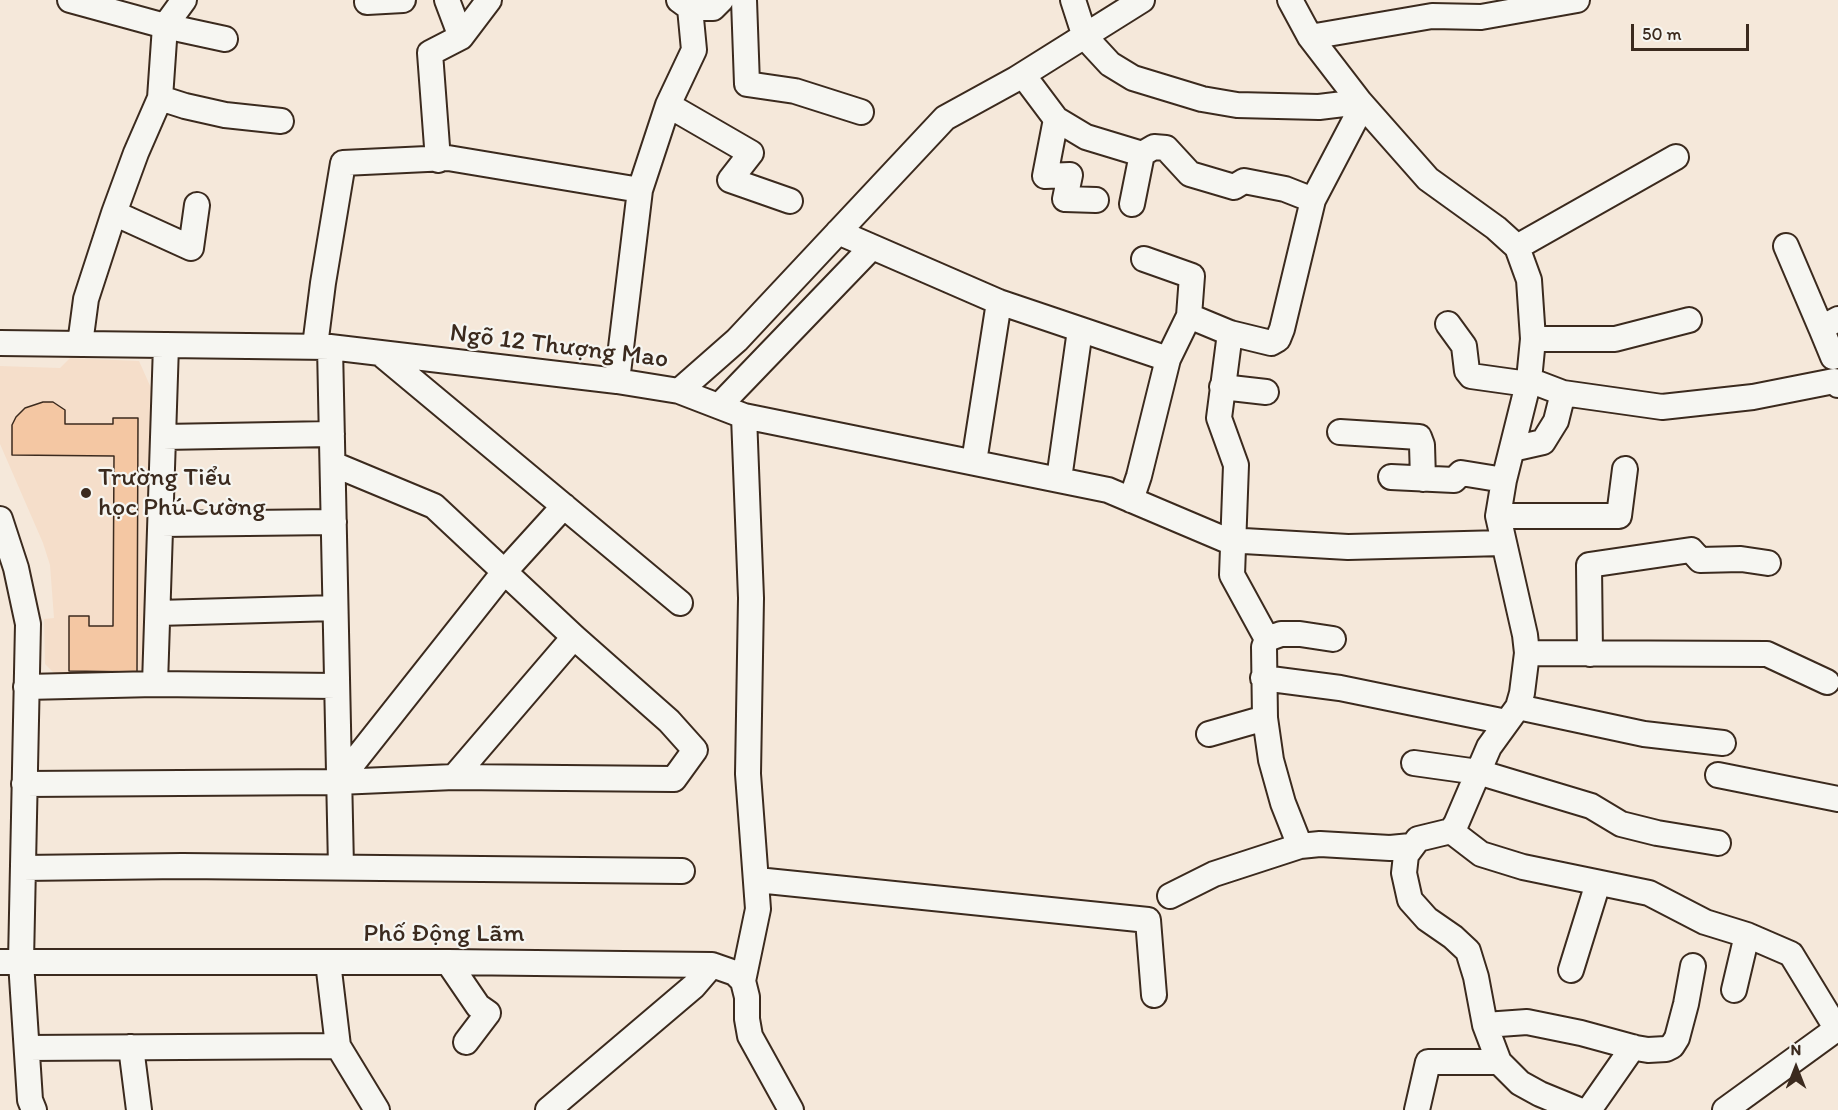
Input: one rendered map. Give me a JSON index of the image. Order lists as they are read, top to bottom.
{
  "streets": {
    "street": ["Ngõ 12 Thượng Mao", "Phố Động Lãm"]
  },
  "places": ["Trường Tiểu học Phú Cường"],
  "scale_bar": "50 m",
  "north": "top"
}
